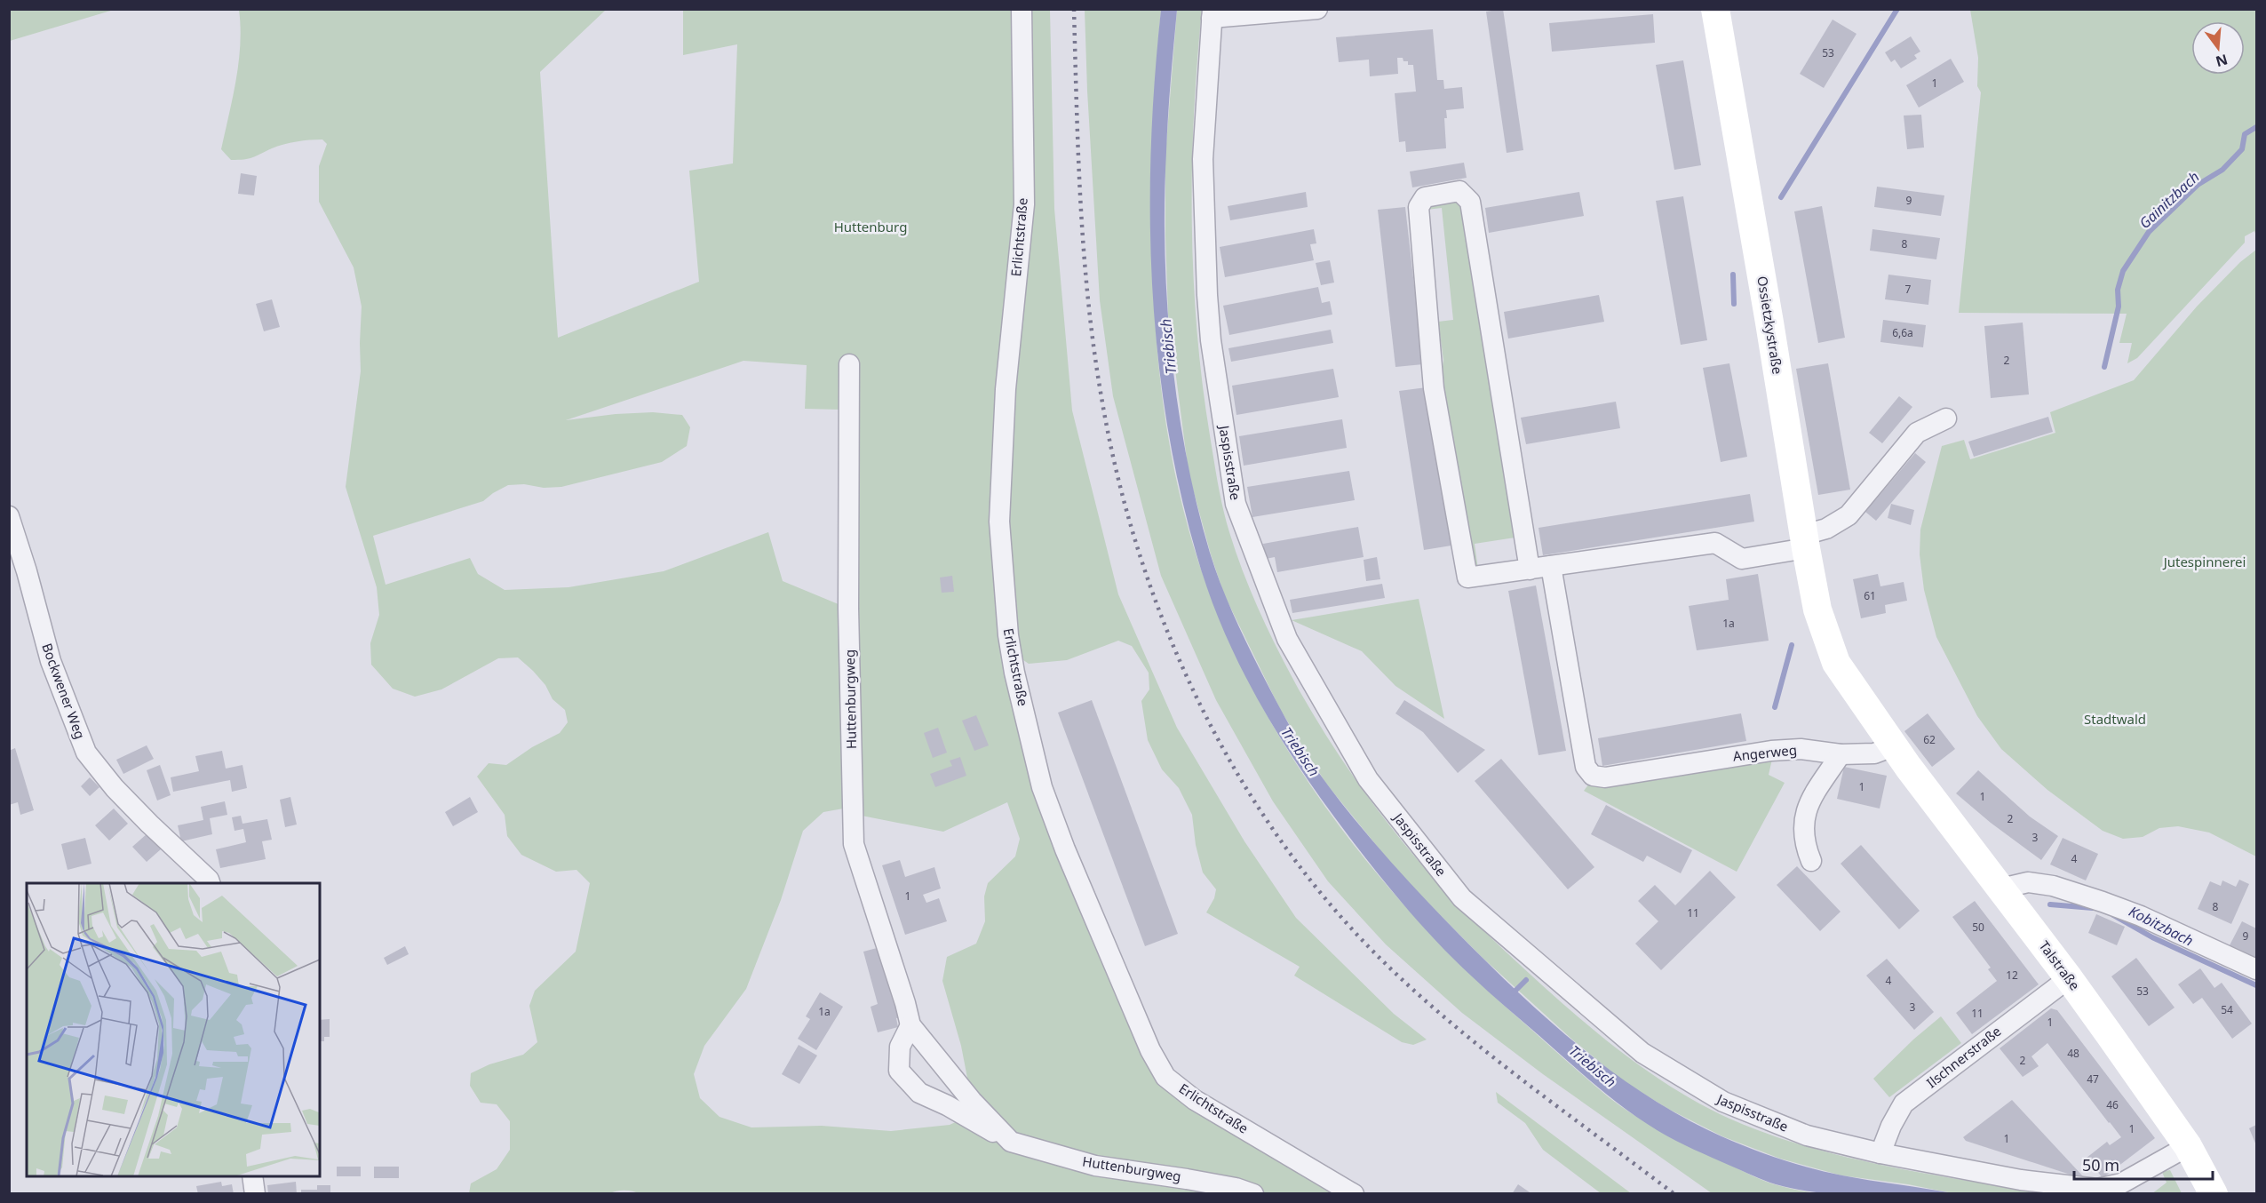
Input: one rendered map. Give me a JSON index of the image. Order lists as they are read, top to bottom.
{
  "streets": {
    "main road": ["Ossietzkystraße", "Talstraße"],
    "street": [
      "Erlichtstraße",
      "Jaspisstraße",
      "Bockwener Weg",
      "Huttenburgweg",
      "Angerweg",
      "Ilschnerstraße"
    ]
  },
  "crossings": [
    ["Ossietzkystraße", "Talstraße"],
    ["Jaspisstraße", "Talstraße"],
    ["Jaspisstraße", "Ilschnerstraße"],
    ["Talstraße", "Ilschnerstraße"]
  ],
  "water": ["Gainitzbach", "Triebisch", "Kobitzbach"],
  "parks": ["Huttenburg", "Jutespinnerei", "Stadtwald"],
  "house_numbers": [
    "53",
    "1",
    "9",
    "8",
    "7",
    "6,6a",
    "2",
    "61",
    "1a",
    "62",
    "1",
    "1",
    "2",
    "3",
    "4",
    "1",
    "8",
    "11",
    "50",
    "9",
    "12",
    "4",
    "53",
    "3",
    "54",
    "1a",
    "11",
    "1",
    "48",
    "2",
    "47",
    "46",
    "1",
    "1"
  ],
  "scale_bar": "50 m",
  "north": "bottom"
}
